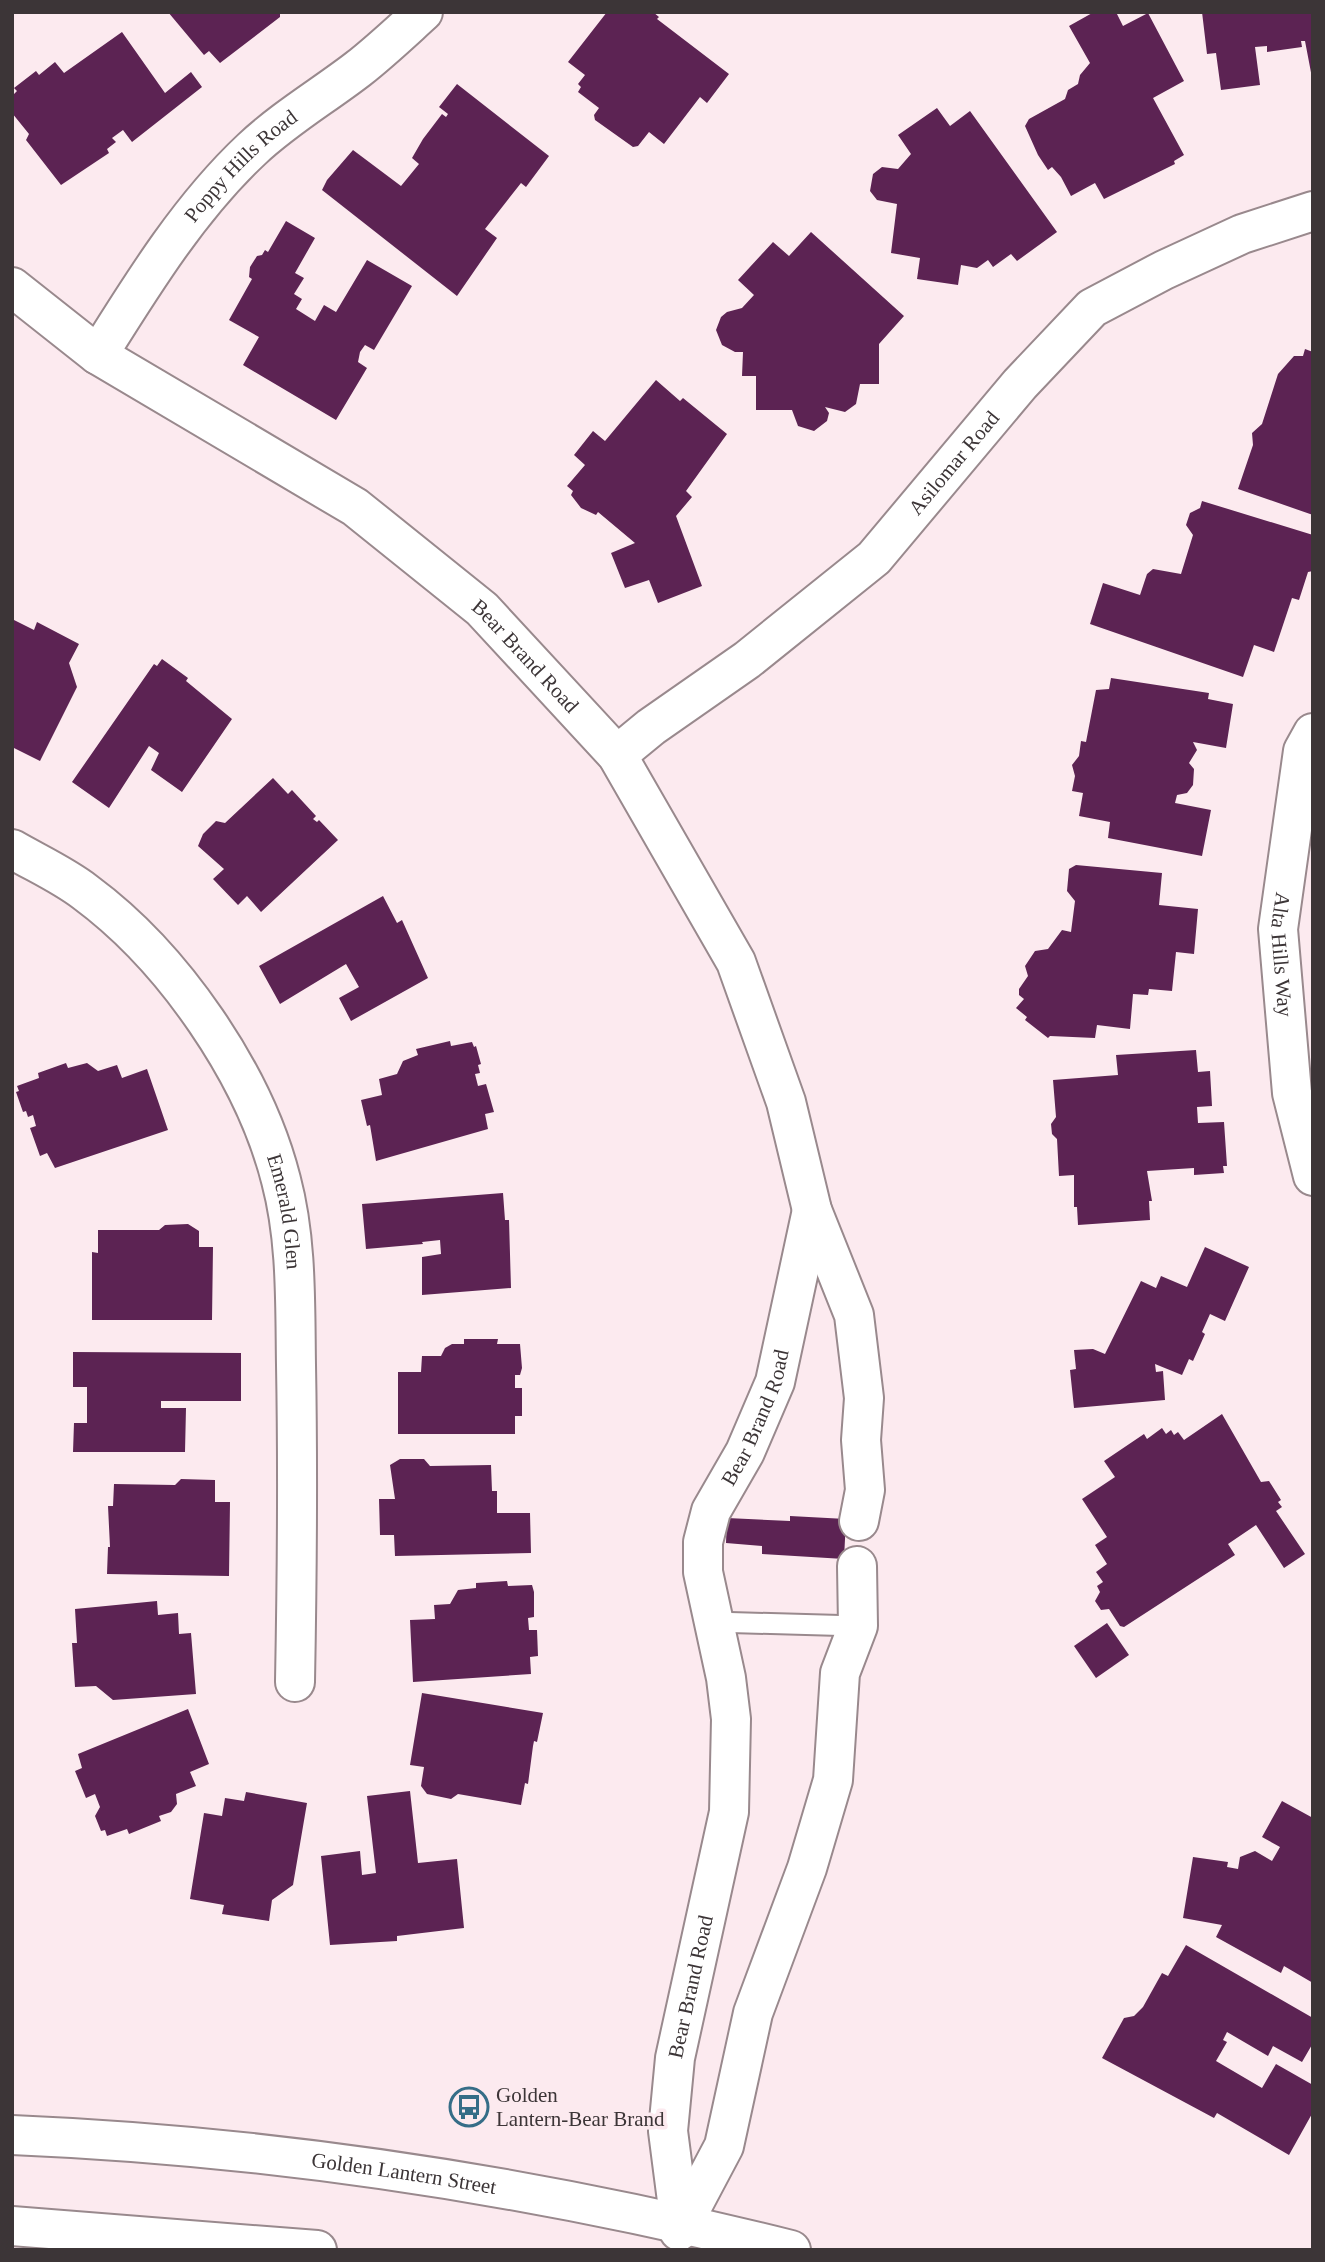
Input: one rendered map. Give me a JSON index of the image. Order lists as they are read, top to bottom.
{
  "streets": {
    "street": [
      "Poppy Hills Road",
      "Asilomar Road",
      "Bear Brand Road",
      "Alta Hills Way",
      "Emerald Glen",
      "Golden Lantern Street"
    ]
  },
  "crossings": [
    ["Poppy Hills Road", "Bear Brand Road"],
    ["Asilomar Road", "Bear Brand Road"],
    ["Bear Brand Road", "Golden Lantern Street"]
  ],
  "places": {
    "bus stop": ["Golden Lantern-Bear Brand"]
  }
}
